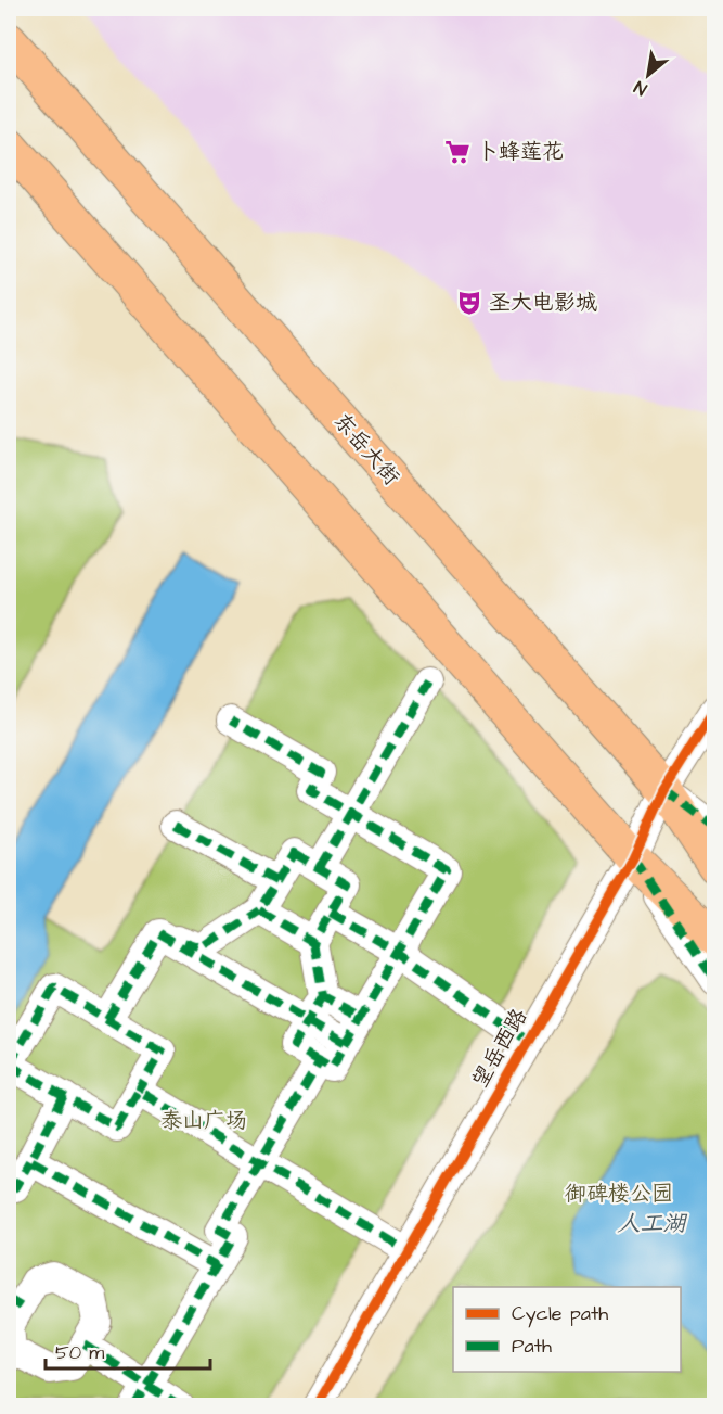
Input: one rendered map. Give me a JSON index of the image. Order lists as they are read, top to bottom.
{
  "streets": {
    "main road": ["东岳大街"],
    "street": ["望岳西路"]
  },
  "crossings": [
    ["东岳大街", "望岳西路"]
  ],
  "water": ["人工湖"],
  "parks": ["泰山广场", "御碑楼公园"],
  "places": {
    "supermarket": ["卜蜂莲花"],
    "theatre": ["圣大电影城"]
  },
  "legend": ["Cycle path", "Path"],
  "scale_bar": "50 m",
  "north": "bottom left"
}
